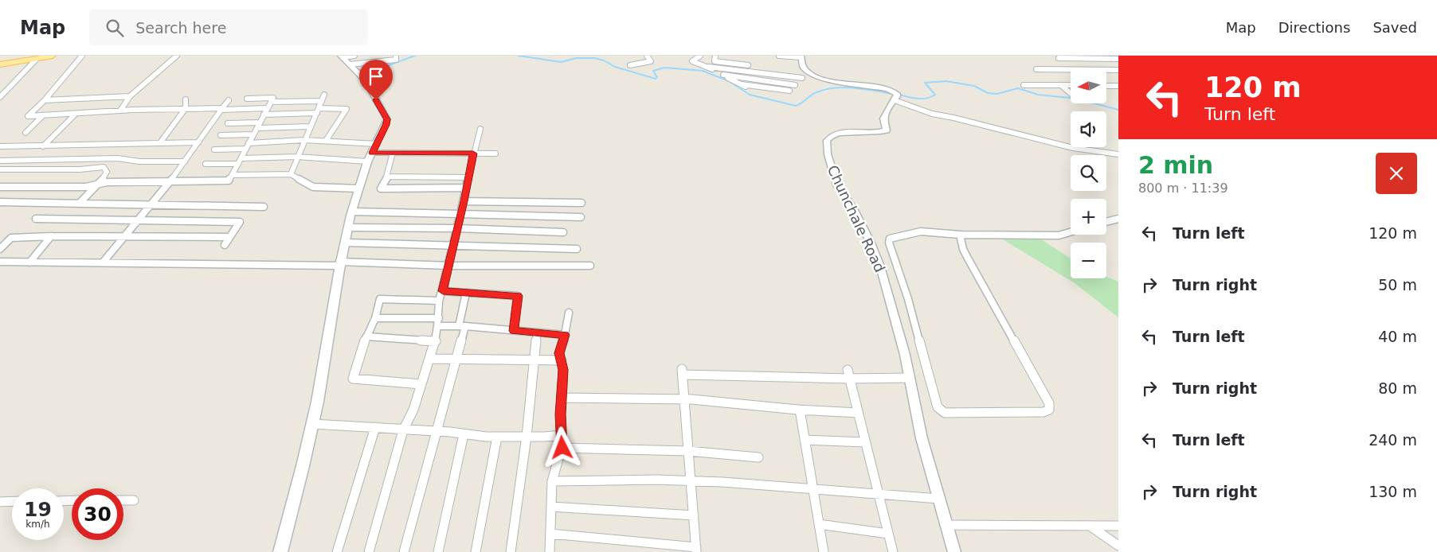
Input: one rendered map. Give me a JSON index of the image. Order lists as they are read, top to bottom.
{
  "streets": {
    "street": ["Chunchale Road"]
  },
  "north": "left",
  "page": {
    "header": "Map",
    "search": "Search here",
    "nav": ["Map", "Directions", "Saved"],
    "turn": ["120 m", "Turn left"],
    "map_buttons": ["+", "−"],
    "heading": ["2 min", "800 m · 11:39"],
    "list": [
      {
        "name": "Turn left",
        "value": "120 m"
      },
      {
        "name": "Turn right",
        "value": "50 m"
      },
      {
        "name": "Turn left",
        "value": "40 m"
      },
      {
        "name": "Turn right",
        "value": "80 m"
      },
      {
        "name": "Turn left",
        "value": "240 m"
      },
      {
        "name": "Turn right",
        "value": "130 m"
      }
    ],
    "speed": "19 km/h",
    "limit": "30"
  }
}
